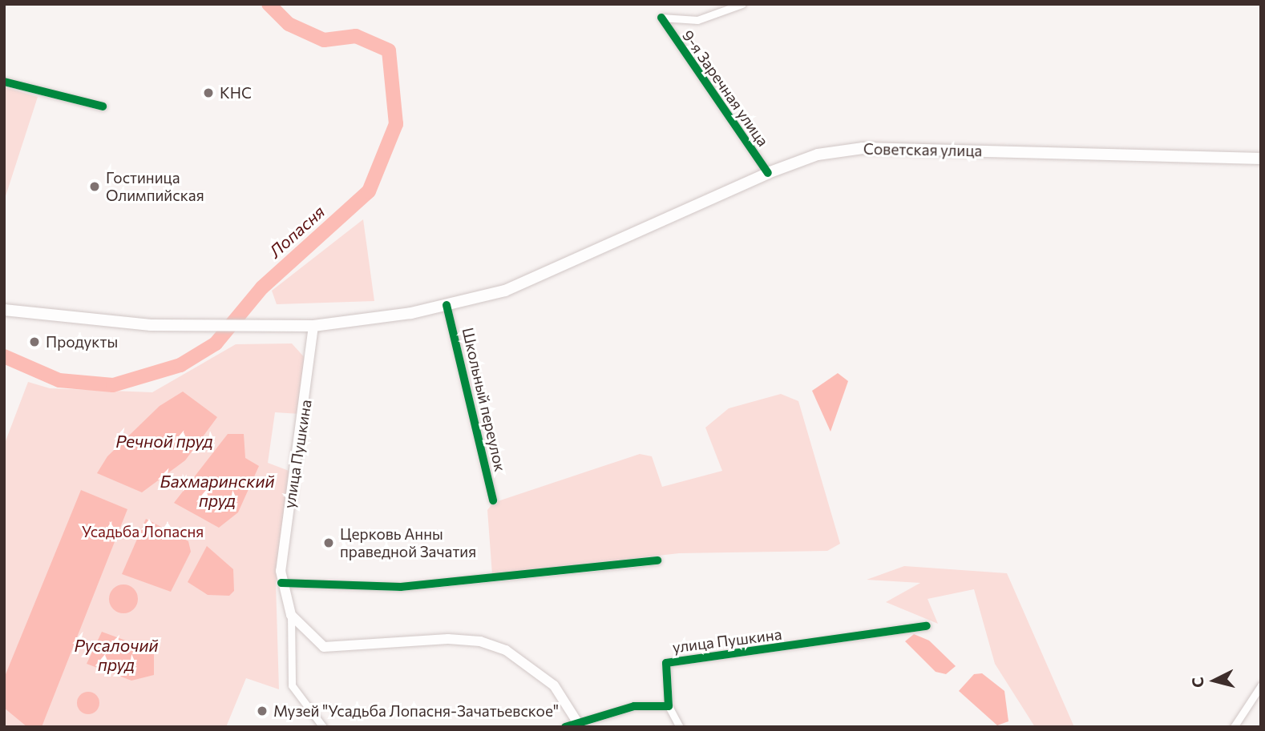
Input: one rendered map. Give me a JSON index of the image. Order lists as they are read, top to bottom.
{
  "streets": {
    "main road": ["Советская улица", "улица Пушкина"],
    "street": ["9-я Заречная улица", "Школьный переулок"]
  },
  "crossings": [
    ["9-я Заречная улица", "Советская улица"],
    ["Советская улица", "Школьный переулок"],
    ["Советская улица", "улица Пушкина"]
  ],
  "water": [
    "Лопасня",
    "Речной пруд",
    "Бахмаринский пруд",
    "Русалочий пруд"
  ],
  "parks": ["Усадьба Лопасня"],
  "places": [
    "КНС",
    "Гостиница Олимпийская",
    "Продукты",
    "Церковь Анны праведной Зачатия",
    "Музей \"Усадьба Лопасня-Зачатьевское\""
  ],
  "north": "left"
}
